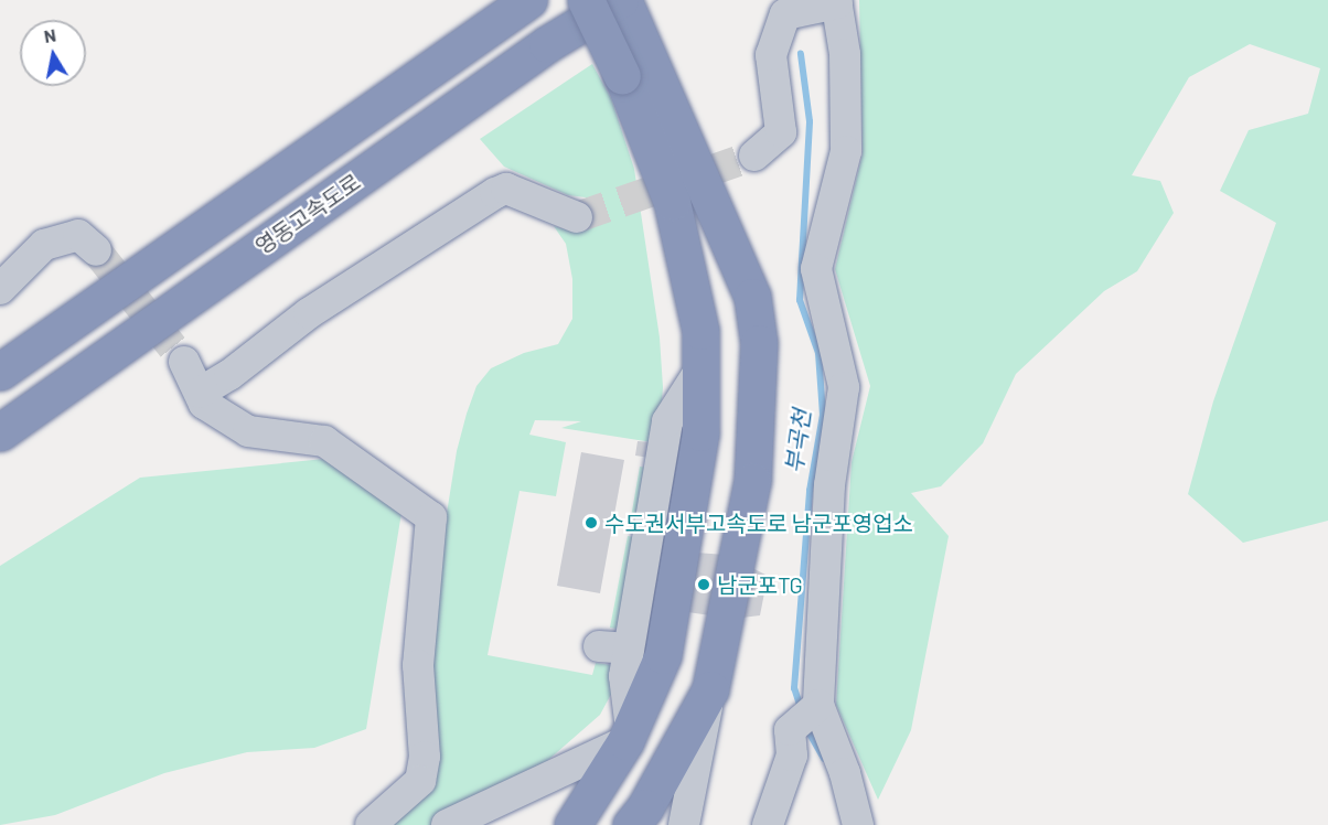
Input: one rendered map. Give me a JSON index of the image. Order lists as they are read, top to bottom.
{
  "streets": {
    "highway": ["영동고속도로"]
  },
  "water": ["부곡천"],
  "places": ["수도권서부고속도로 남군포영업소", "남군포TG"],
  "north": "top"
}
